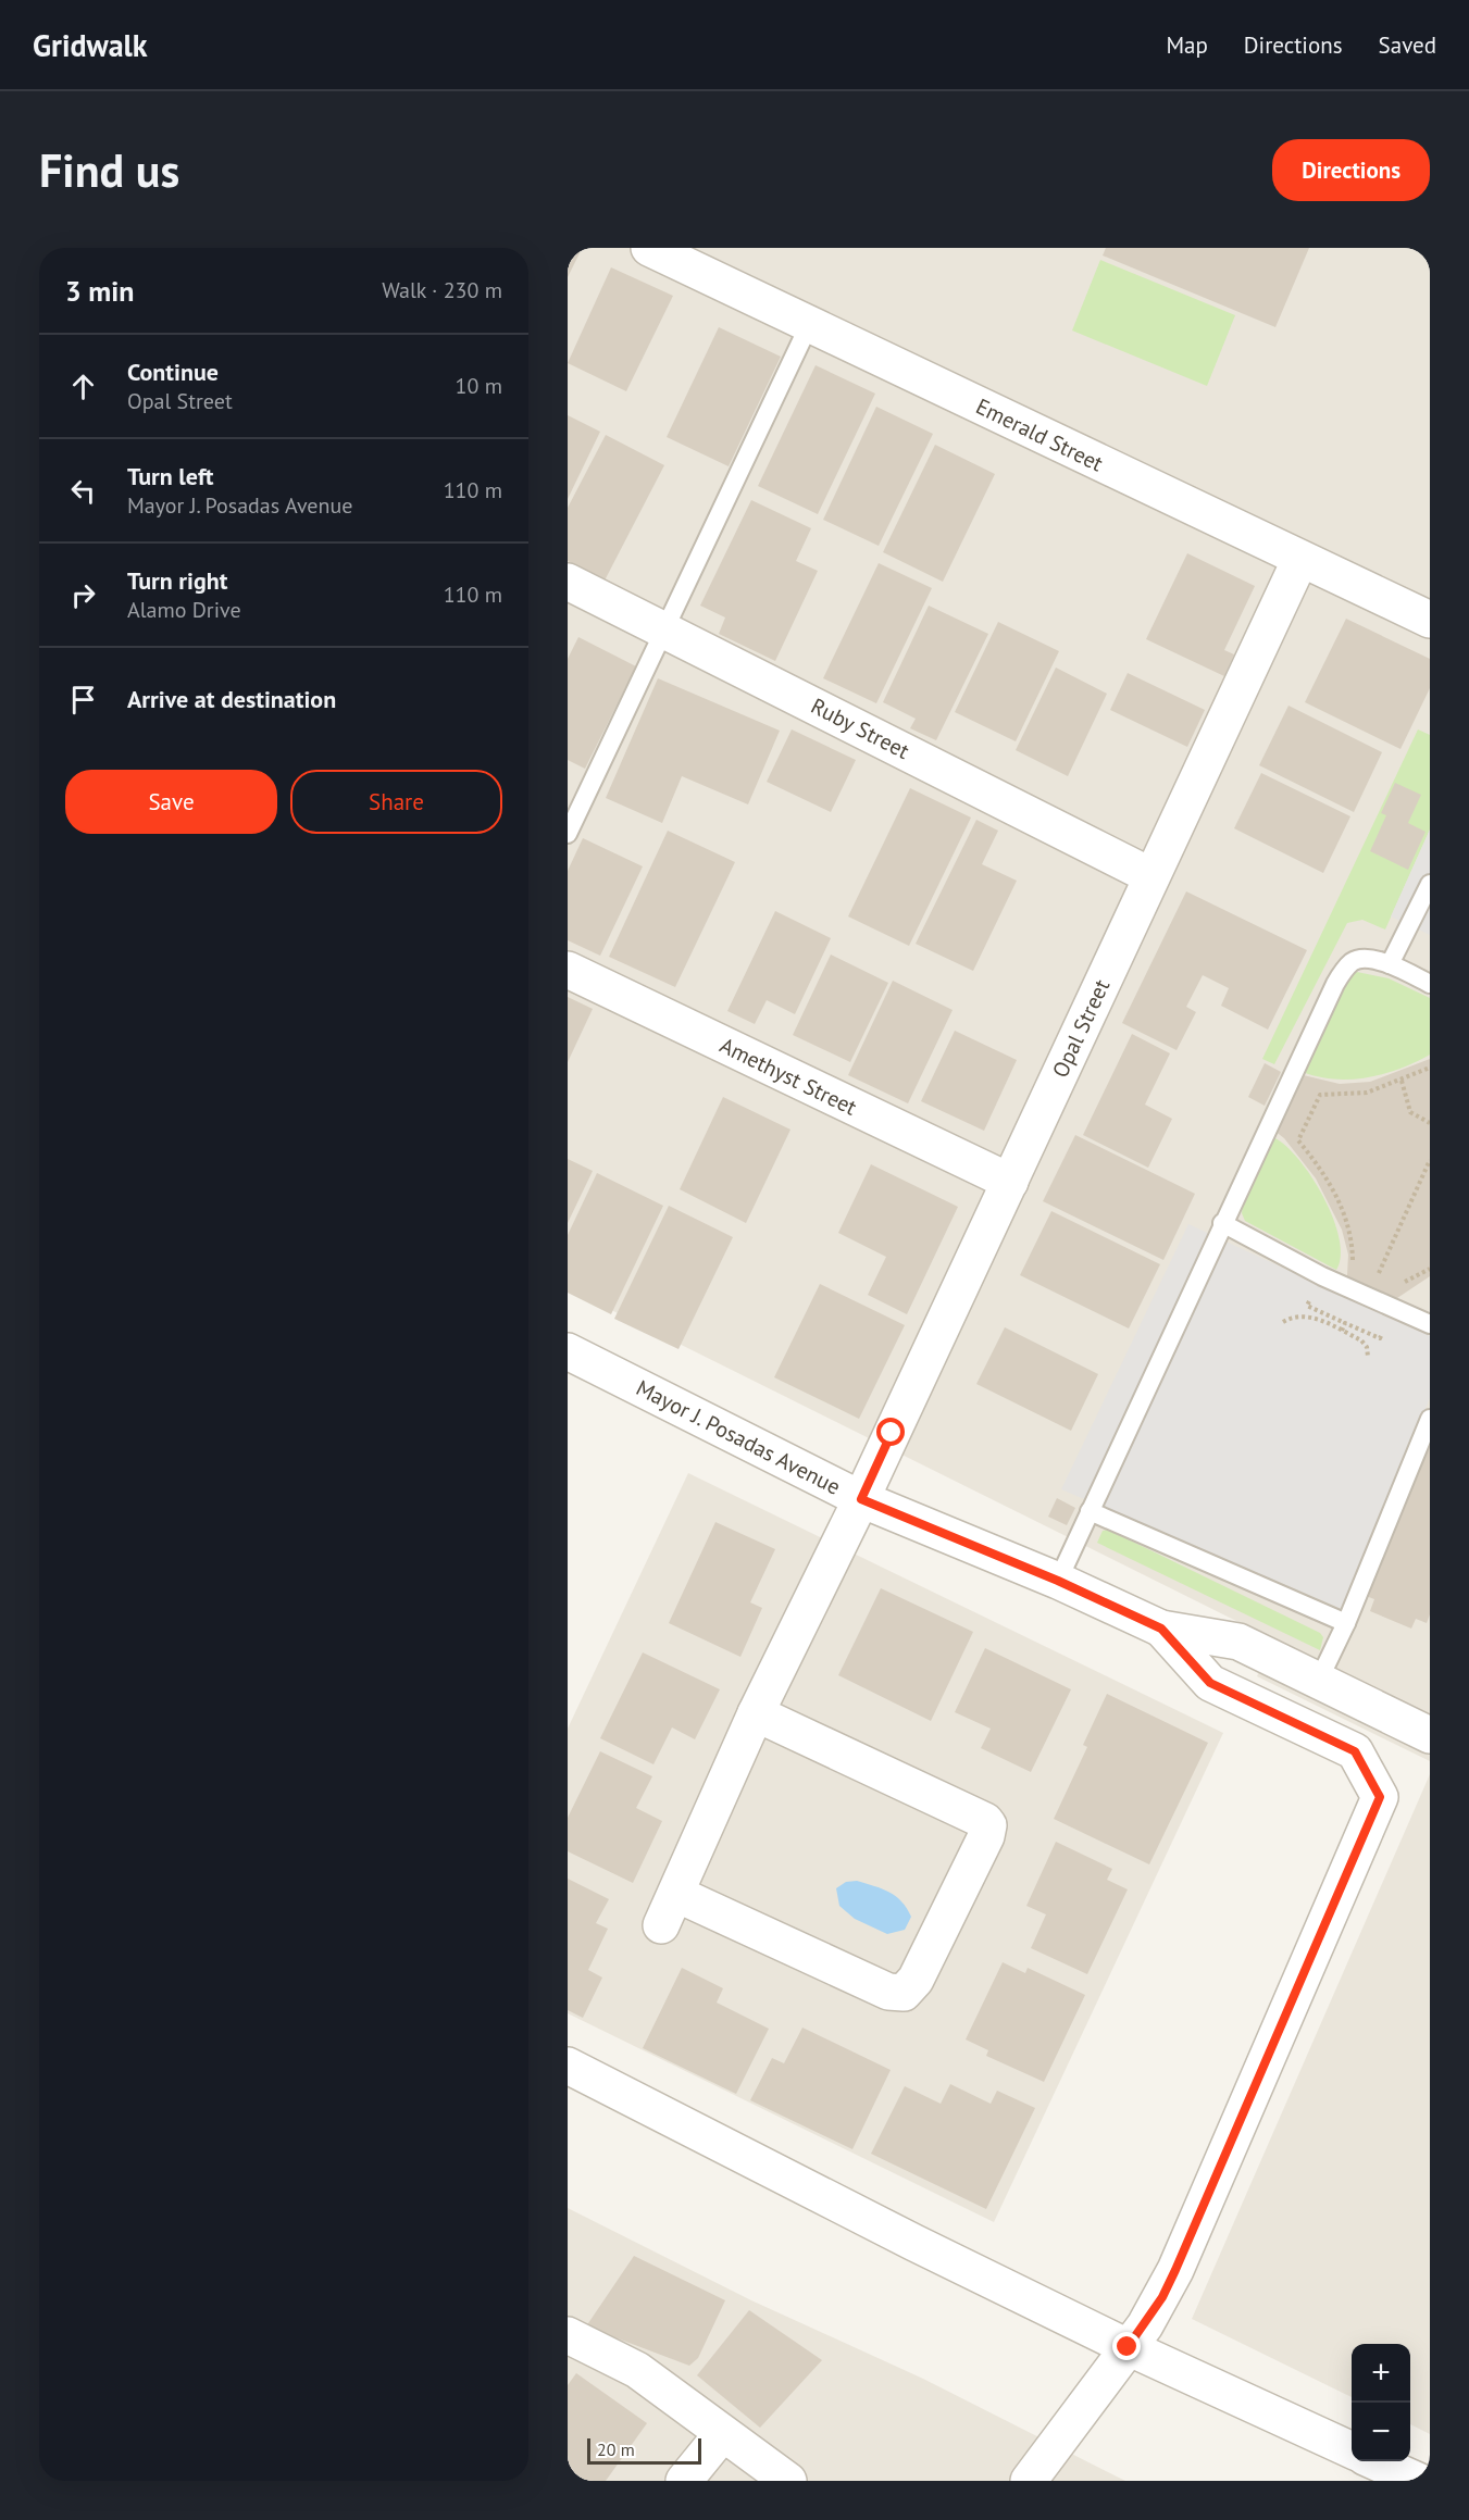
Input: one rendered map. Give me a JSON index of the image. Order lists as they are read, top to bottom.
{
  "streets": {
    "street": [
      "Emerald Street",
      "Ruby Street",
      "Opal Street",
      "Amethyst Street",
      "Mayor J. Posadas Avenue"
    ]
  },
  "crossings": [
    ["Emerald Street", "Opal Street"],
    ["Ruby Street", "Opal Street"],
    ["Opal Street", "Amethyst Street"],
    ["Opal Street", "Mayor J. Posadas Avenue"]
  ],
  "scale_bar": "20 m",
  "page": {
    "header": "Gridwalk",
    "nav": ["Map", "Directions", "Saved"],
    "buttons": [
      "Directions",
      ["Save", "Share"]
    ],
    "title": "Find us",
    "heading": ["3 min", "Walk · 230 m"],
    "list": [
      ["Continue", "Opal Street", "10 m"],
      ["Turn left", "Mayor J. Posadas Avenue", "110 m"],
      ["Turn right", "Alamo Drive", "110 m"],
      "Arrive at destination"
    ],
    "map_buttons": ["+", "−"],
    "scale": "20 m"
  }
}
